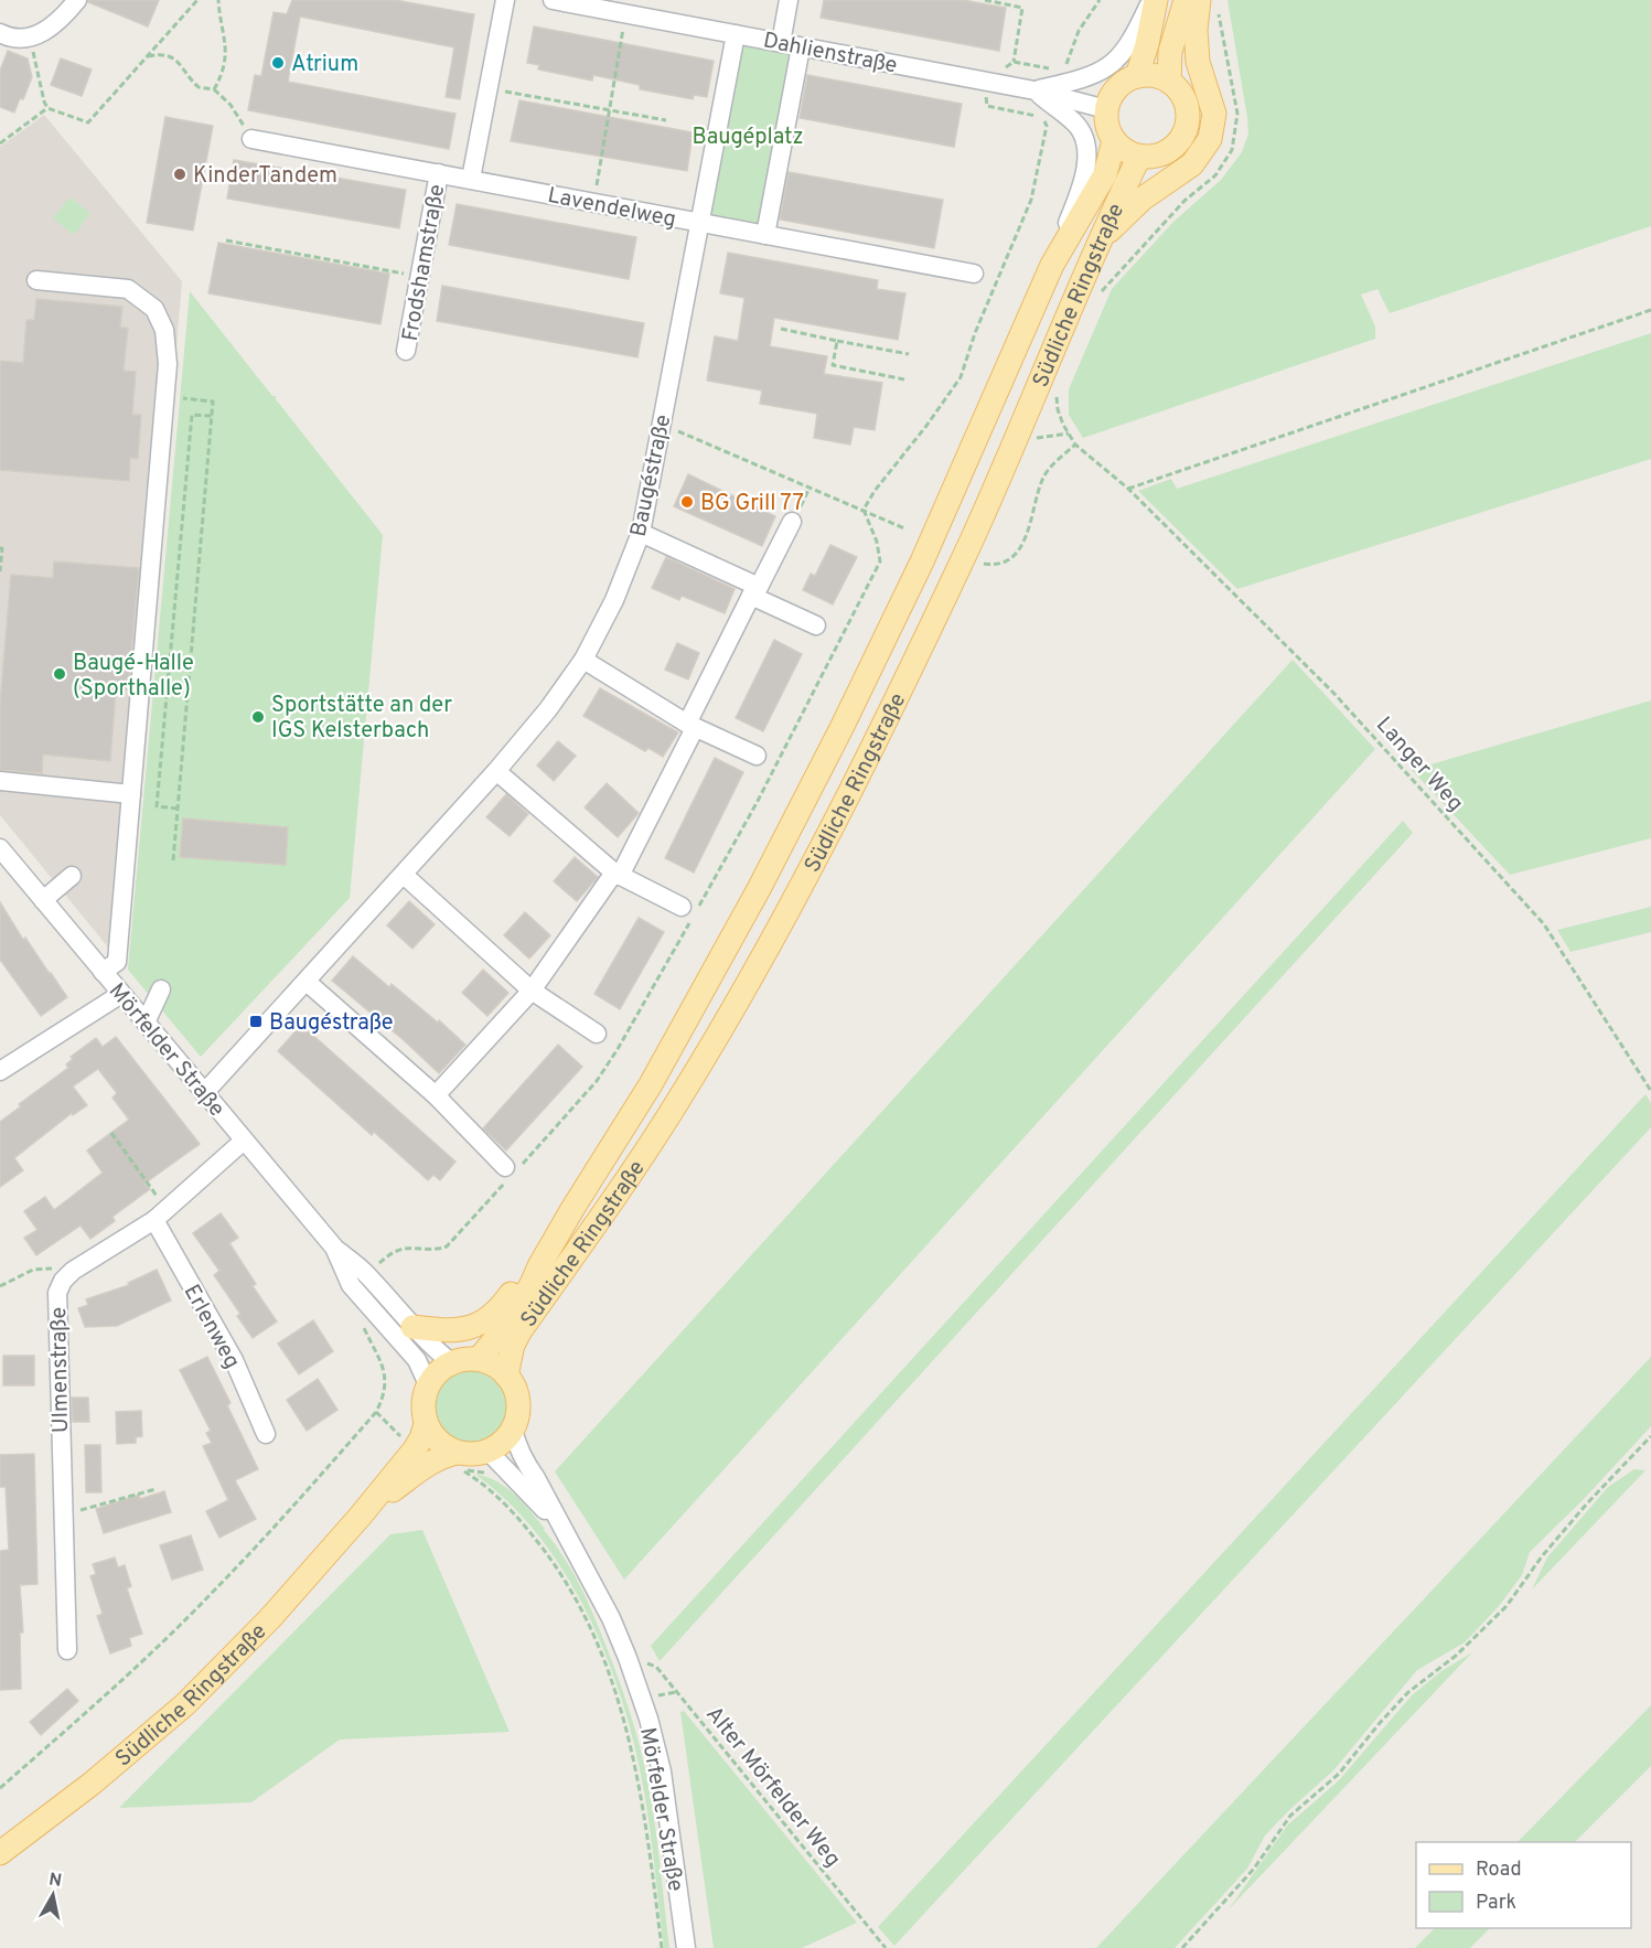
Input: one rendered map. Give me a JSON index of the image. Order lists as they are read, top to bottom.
{
  "streets": {
    "main road": ["Südliche Ringstraße"],
    "street": [
      "Dahlienstraße",
      "Lavendelweg",
      "Frodshamstraße",
      "Baugéstraße",
      "Mörfelder Straße",
      "Erlenweg",
      "Ulmenstraße"
    ],
    "path": ["Langer Weg", "Alter Mörfelder Weg"]
  },
  "crossings": [
    ["Dahlienstraße", "Südliche Ringstraße"],
    ["Lavendelweg", "Frodshamstraße"],
    ["Lavendelweg", "Baugéstraße"],
    ["Südliche Ringstraße", "Mörfelder Straße"],
    ["Baugéstraße", "Mörfelder Straße"],
    ["Mörfelder Straße", "Ulmenstraße"],
    ["Mörfelder Straße", "Alter Mörfelder Weg"],
    ["Erlenweg", "Ulmenstraße"]
  ],
  "parks": ["Baugéplatz"],
  "places": {
    "other": [
      "Atrium",
      "KinderTandem",
      "BG Grill 77",
      "Baugé-Halle (Sporthalle)",
      "Sportstätte an der IGS Kelsterbach"
    ],
    "transit": ["Baugéstraße"]
  },
  "legend": ["Road", "Park"],
  "north": "top"
}
